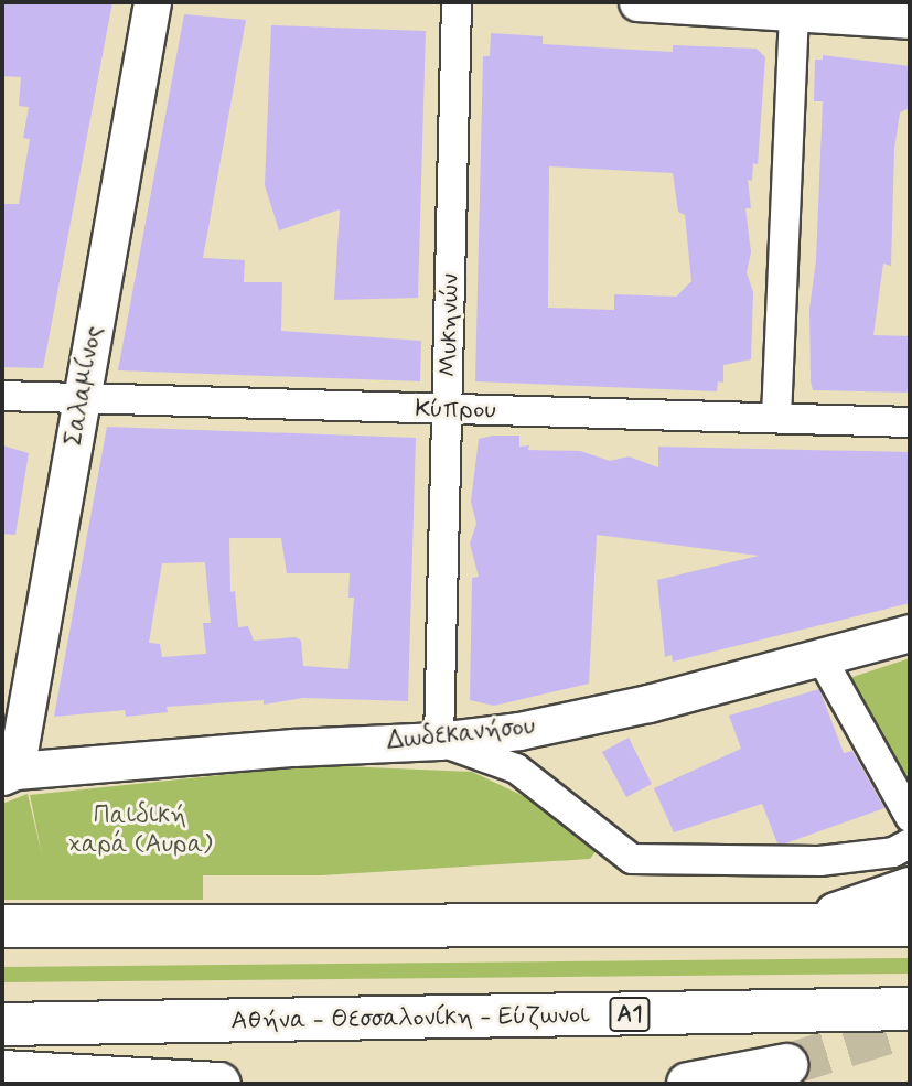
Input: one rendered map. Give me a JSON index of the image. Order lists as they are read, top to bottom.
{
  "streets": {
    "highway": ["Α1", "Αθήνα - Θεσσαλονίκη - Εύζωνοι"],
    "street": [
      "Μυκηνών",
      "Σαλαμίνος",
      "Κύπρου",
      "Δωδεκανήσου"
    ]
  },
  "crossings": [
    ["Μυκηνών", "Κύπρου"],
    ["Μυκηνών", "Δωδεκανήσου"],
    ["Σαλαμίνος", "Κύπρου"],
    ["Σαλαμίνος", "Δωδεκανήσου"]
  ],
  "parks": ["Παιδική χαρά (Αυρα)"]
}
